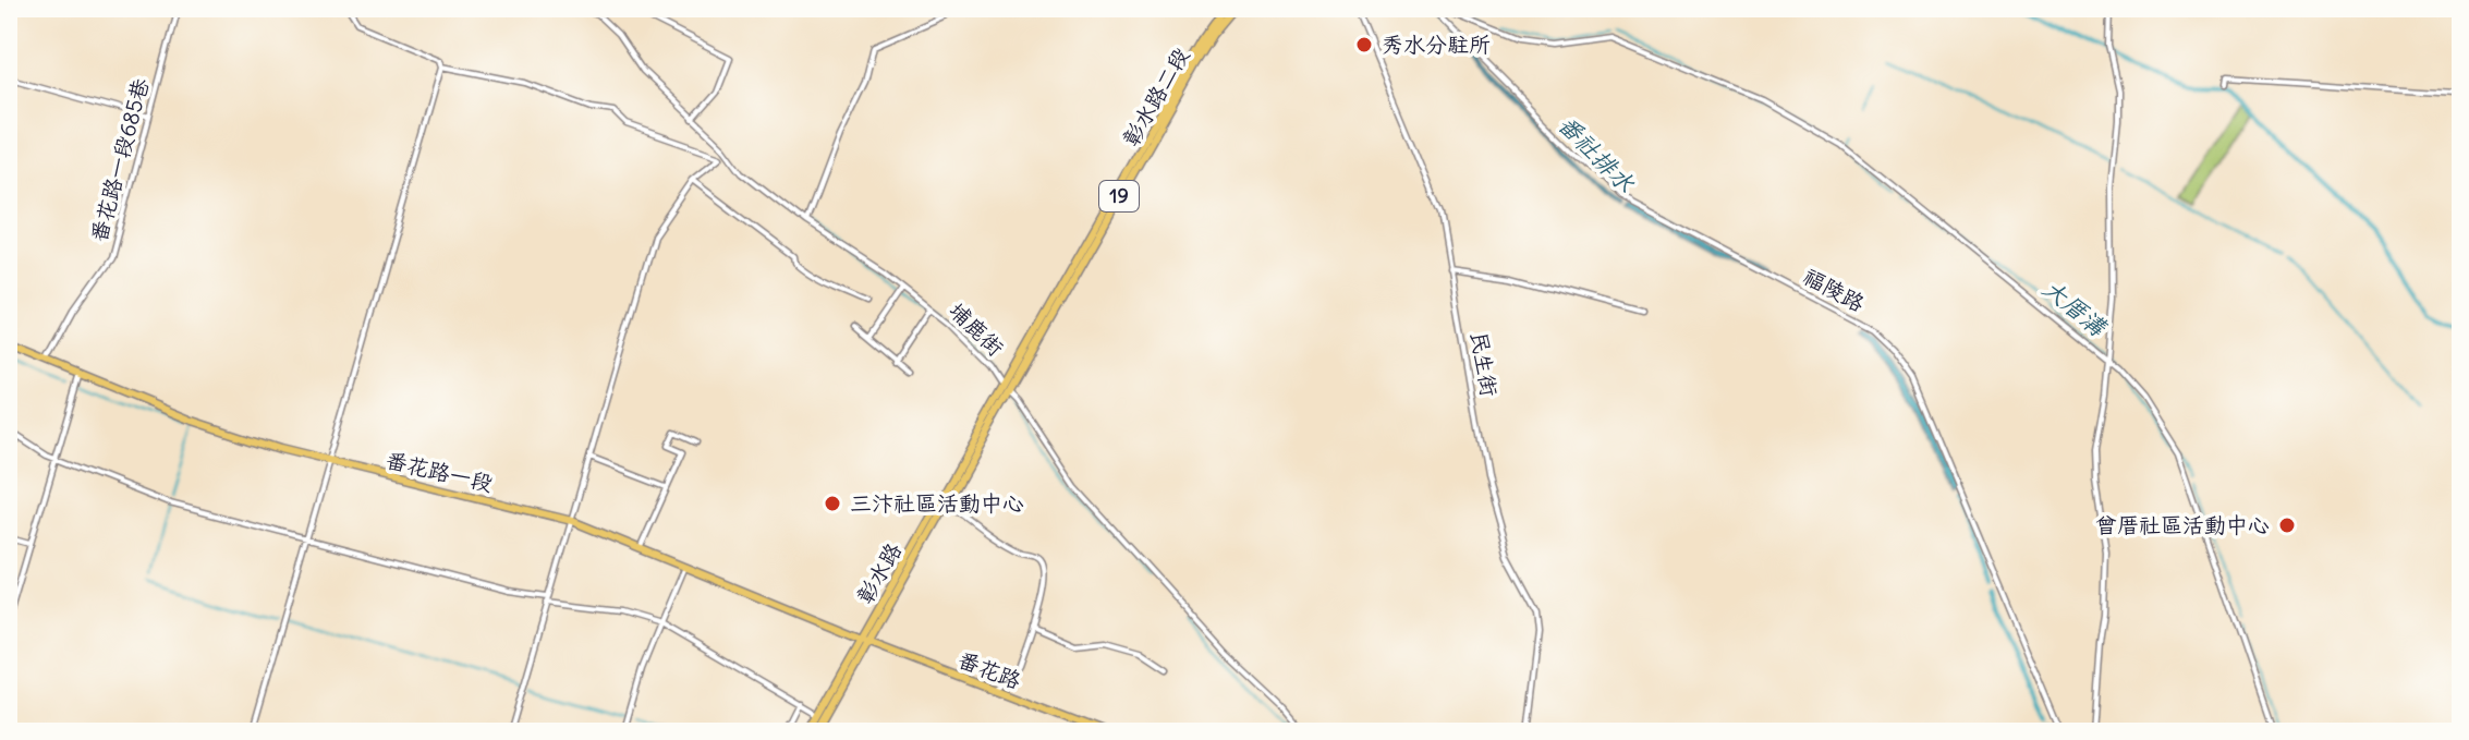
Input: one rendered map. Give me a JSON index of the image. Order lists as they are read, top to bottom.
{
  "streets": {
    "main road": [
      "彰水路二段",
      "19",
      "番花路一段",
      "彰水路",
      "番花路"
    ],
    "street": [
      "番花路一段685巷",
      "福陵路",
      "埔鹿街",
      "民生街"
    ]
  },
  "crossings": [
    ["彰水路二段", "埔鹿街"],
    ["彰水路二段", "彰水路"],
    ["番花路一段685巷", "番花路一段"],
    ["埔鹿街", "彰水路"],
    ["番花路一段", "彰水路"],
    ["番花路一段", "番花路"],
    ["彰水路", "番花路"]
  ],
  "water": ["番社排水", "大厝溝"],
  "places": ["秀水分駐所", "三汴社區活動中心", "曾厝社區活動中心"]
}
